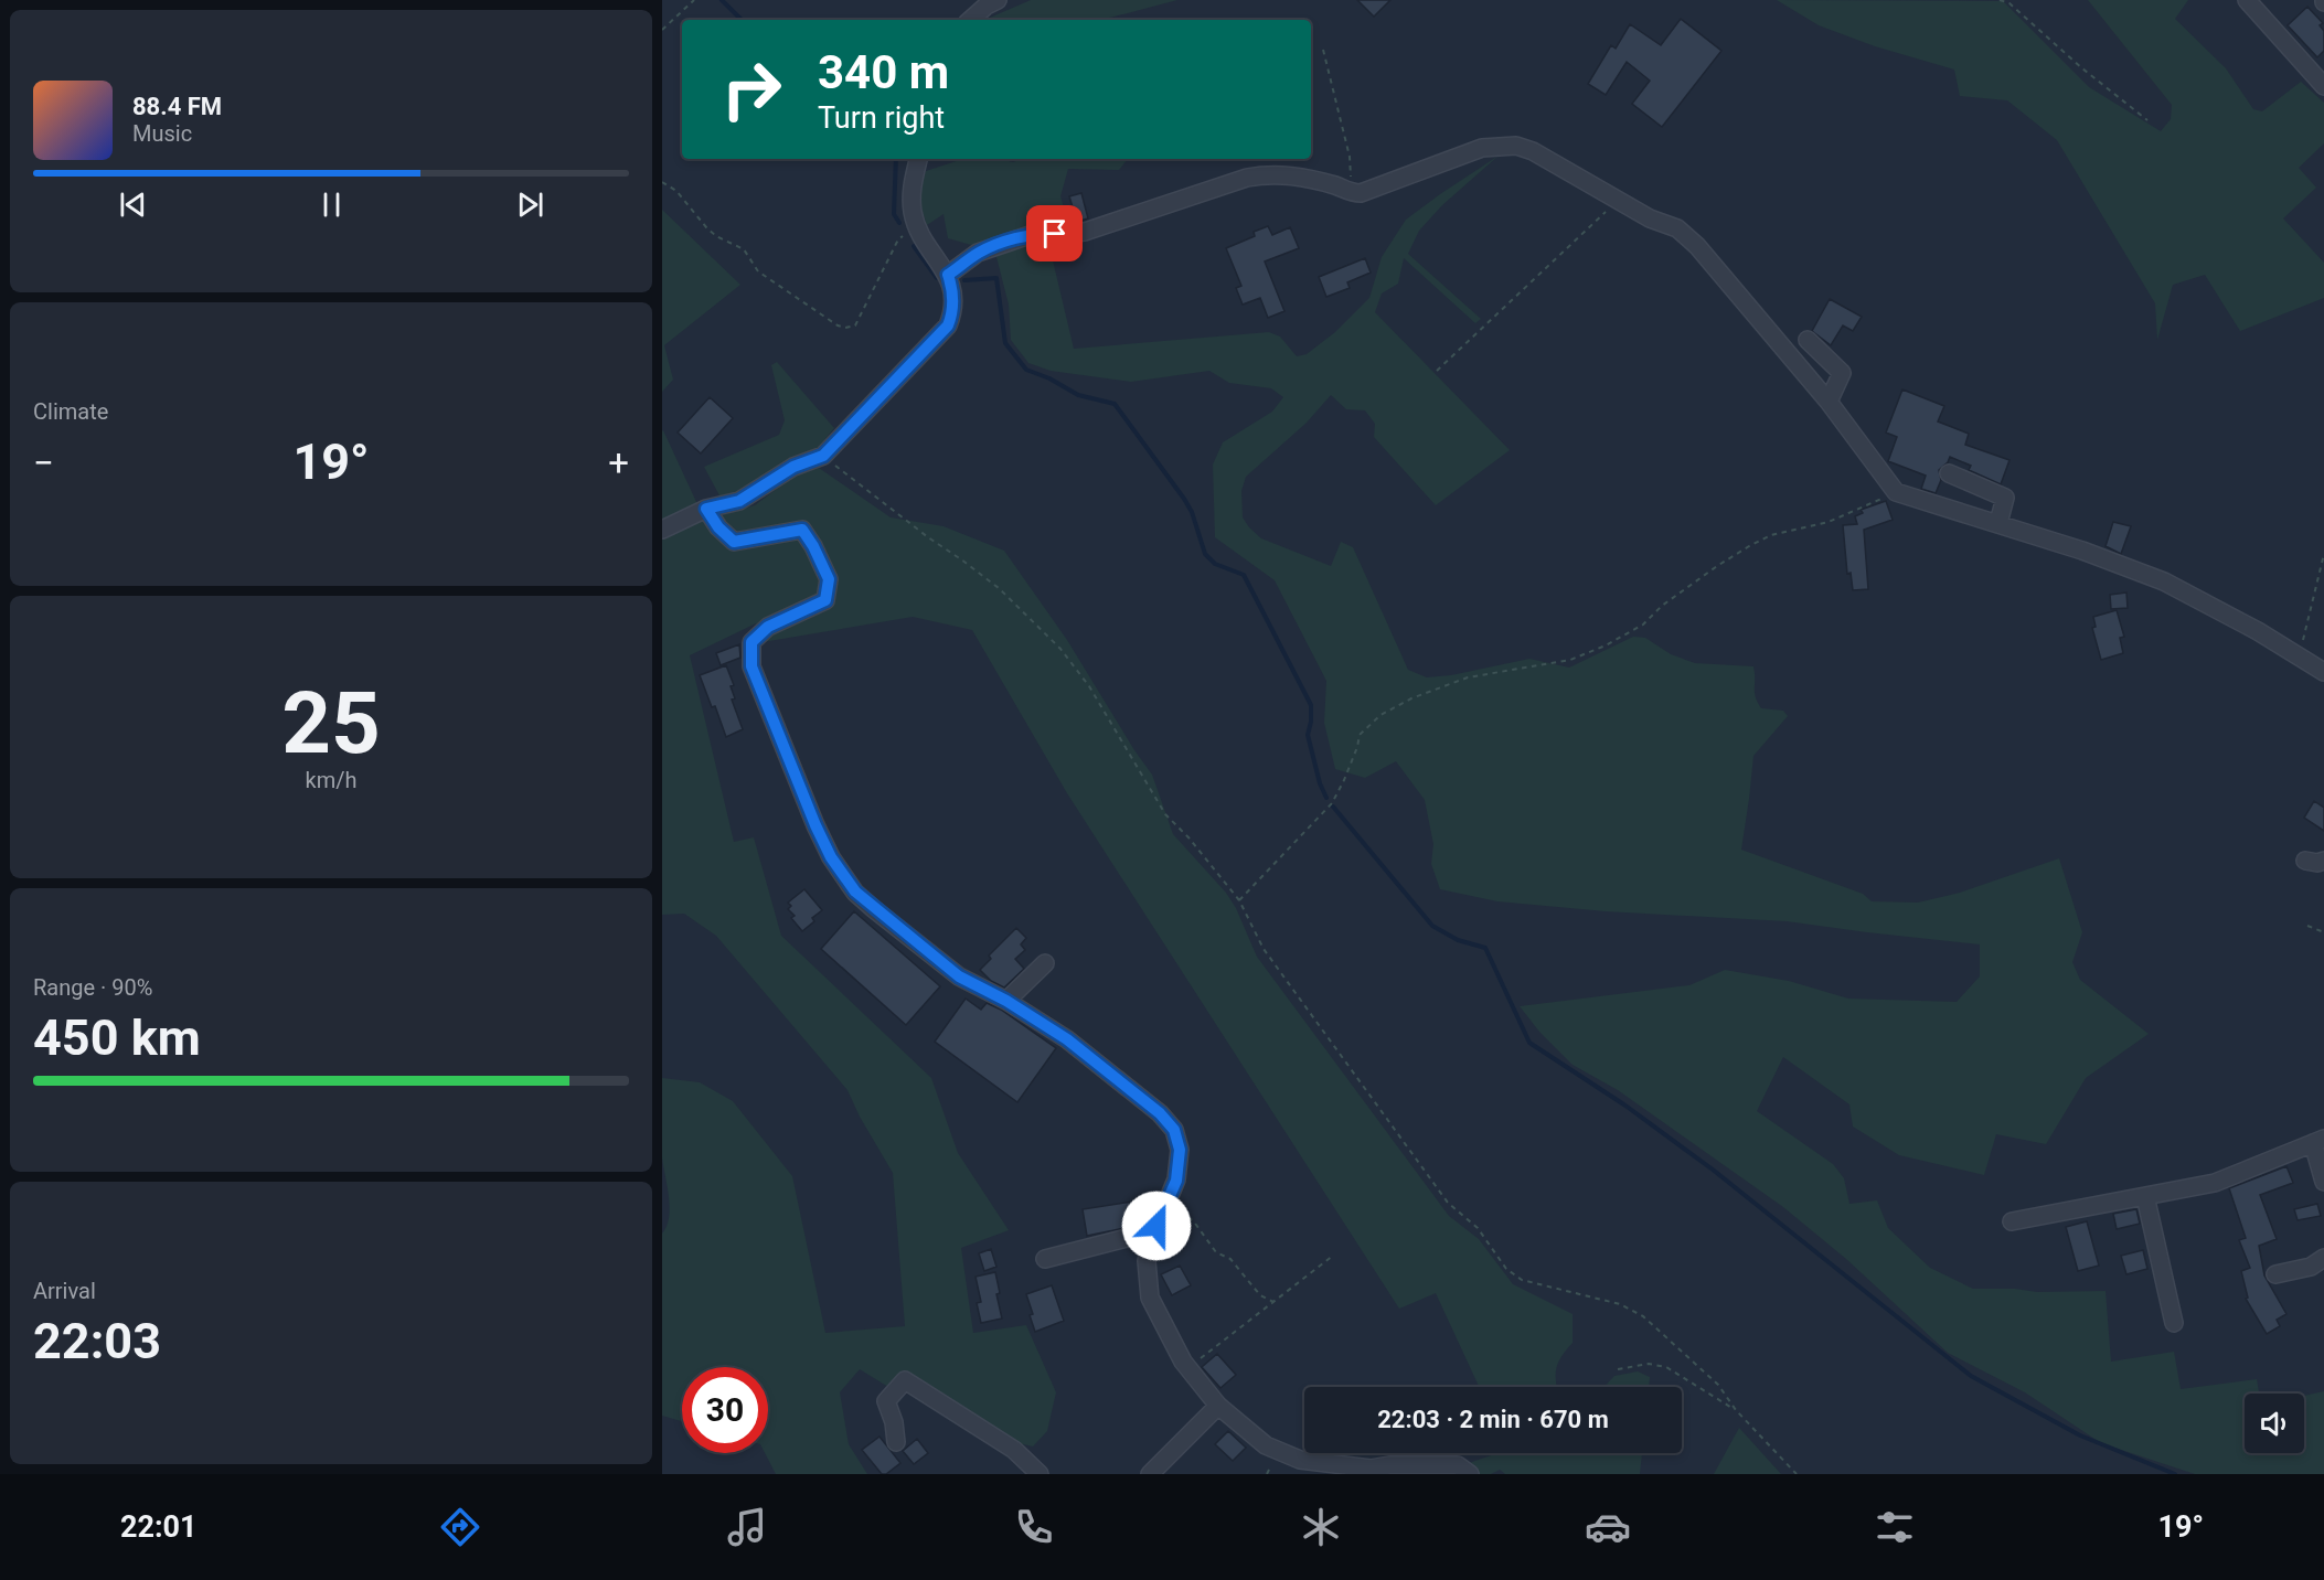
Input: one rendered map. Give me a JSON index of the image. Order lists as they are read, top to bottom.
{
  "page": {
    "turn": ["340 m", "Turn right"],
    "song": ["88.4 FM", "Music"],
    "tile": [
      "Climate",
      ["25", "km/h"],
      ["Range · 90%", "450 km"],
      ["Arrival", "22:03"]
    ],
    "heat": ["−", "19°", "+"],
    "limit": "30",
    "trip": "22:03 · 2 min · 670 m",
    "tabs": ["22:01", "19°"]
  }
}
